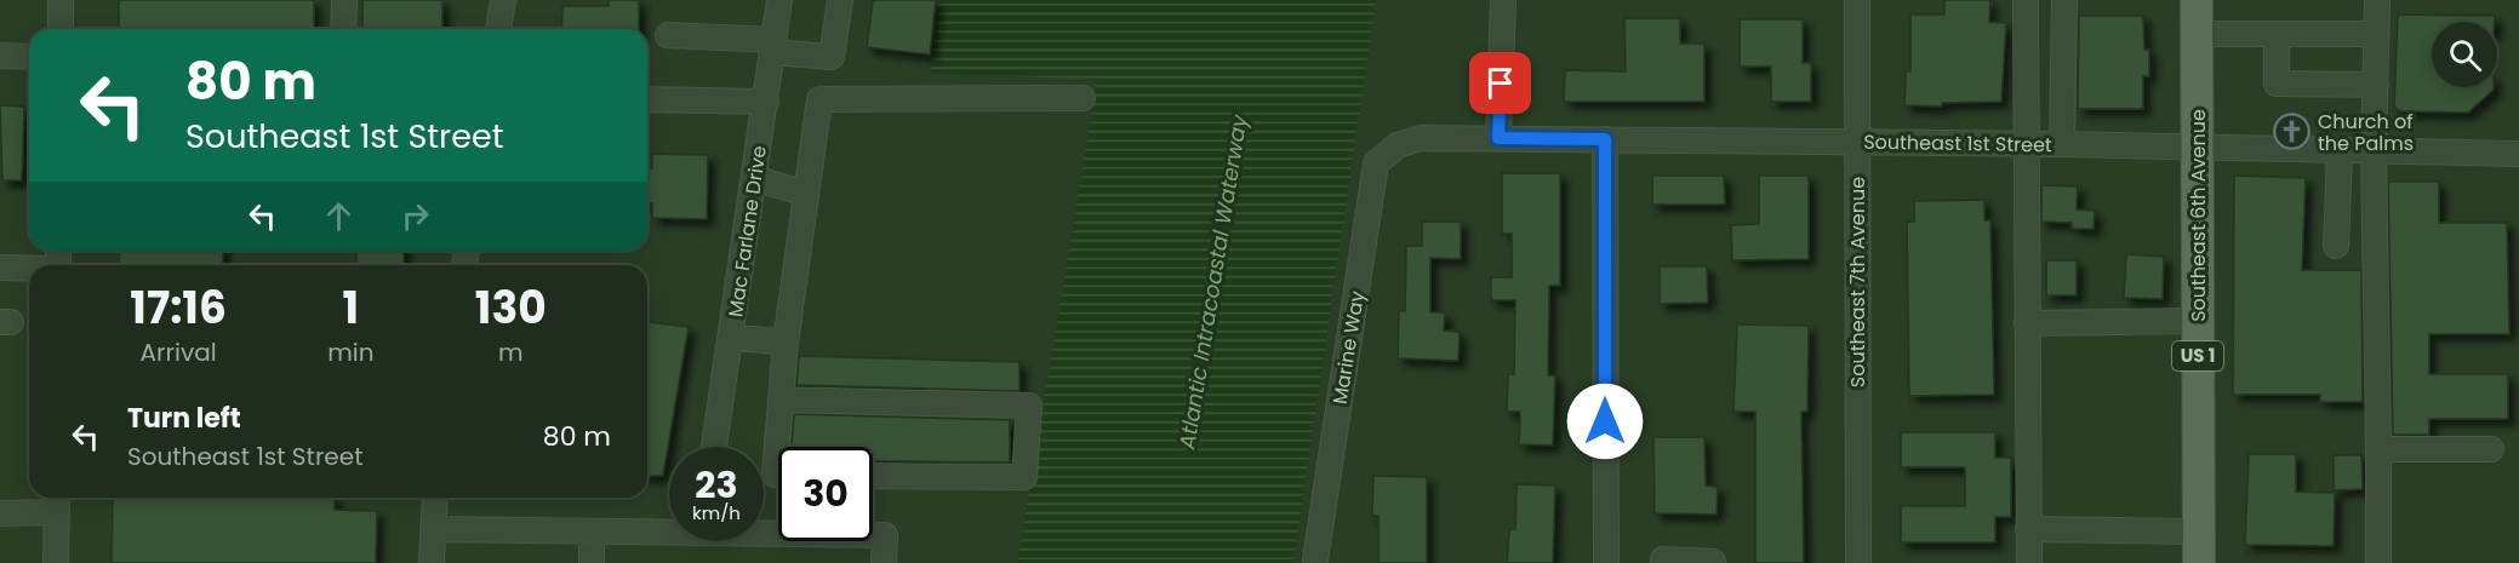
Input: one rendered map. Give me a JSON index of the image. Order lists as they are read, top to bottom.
{
  "streets": {
    "main road": ["Southeast 6th Avenue", "US 1"],
    "street": [
      "Southeast 1st Street",
      "Mac Farlane Drive",
      "Southeast 7th Avenue",
      "Marine Way"
    ]
  },
  "crossings": [
    ["Southeast 1st Street", "Southeast 6th Avenue"],
    ["Southeast 1st Street", "Southeast 7th Avenue"],
    ["Southeast 1st Street", "Marine Way"]
  ],
  "water": ["Atlantic Intracoastal Waterway"],
  "places": {
    "church": ["Church of the Palms"]
  },
  "page": {
    "turn": ["80 m", "Southeast 1st Street"],
    "eta": [
      "17:16",
      "Arrival",
      "1",
      "min",
      "130",
      "m"
    ],
    "list": [
      {
        "name": "Turn left",
        "note": "Southeast 1st Street",
        "value": "80 m"
      }
    ],
    "speed": "23 km/h",
    "limit": "30"
  }
}
